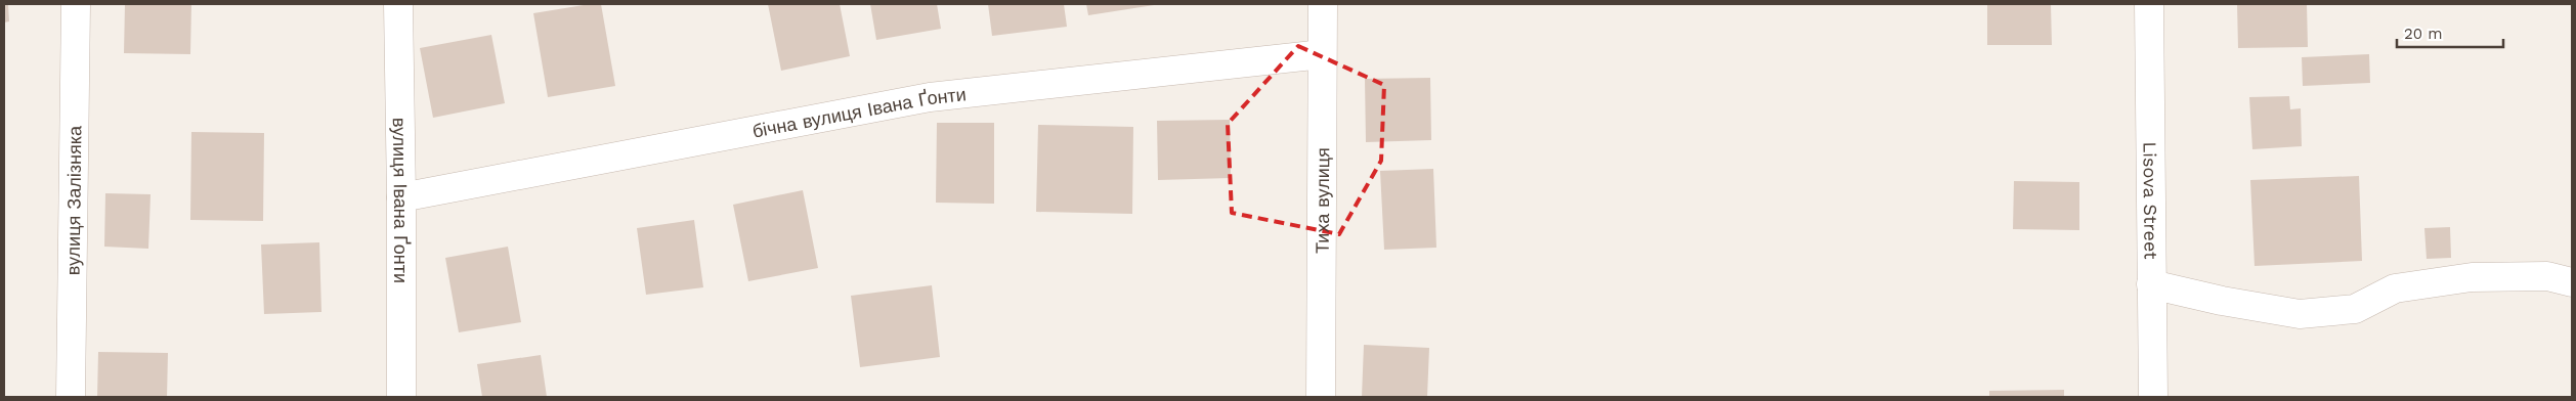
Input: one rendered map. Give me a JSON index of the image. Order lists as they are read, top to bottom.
{
  "streets": {
    "street": [
      "бічна вулиця Івана Ґонти",
      "вулиця Залізняка",
      "вулиця Івана Ґонти",
      "Тиха вулиця",
      "Lisova Street"
    ]
  },
  "crossings": [
    ["бічна вулиця Івана Ґонти", "вулиця Івана Ґонти"],
    ["бічна вулиця Івана Ґонти", "Тиха вулиця"]
  ],
  "scale_bar": "20 m"
}
